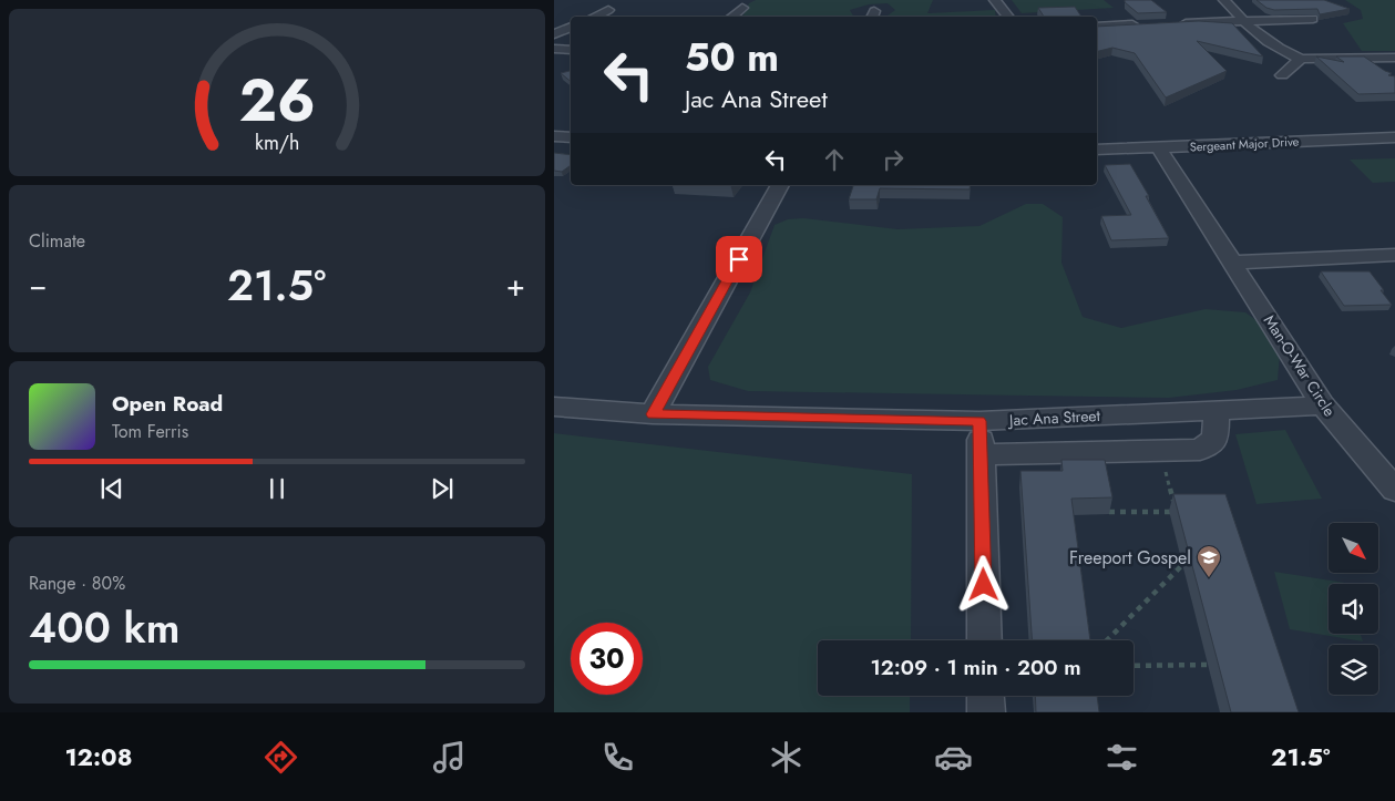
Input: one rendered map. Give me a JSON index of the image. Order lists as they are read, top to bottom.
{
  "streets": {
    "street": ["Sergeant Major Drive", "Man-O-War Circle", "Jac Ana Street"]
  },
  "crossings": [
    ["Sergeant Major Drive", "Man-O-War Circle"],
    ["Man-O-War Circle", "Jac Ana Street"]
  ],
  "places": {
    "school or university": ["Freeport Gospel"]
  },
  "north": "bottom right",
  "page": {
    "turn": ["50 m", "Jac Ana Street"],
    "tile": [
      "Climate",
      ["Range · 80%", "400 km"]
    ],
    "heat": ["−", "21.5°", "+"],
    "song": ["Open Road", "Tom Ferris"],
    "limit": "30",
    "trip": "12:09 · 1 min · 200 m",
    "tabs": ["12:08", "21.5°"],
    "gauge": ["26", "km/h"]
  }
}
